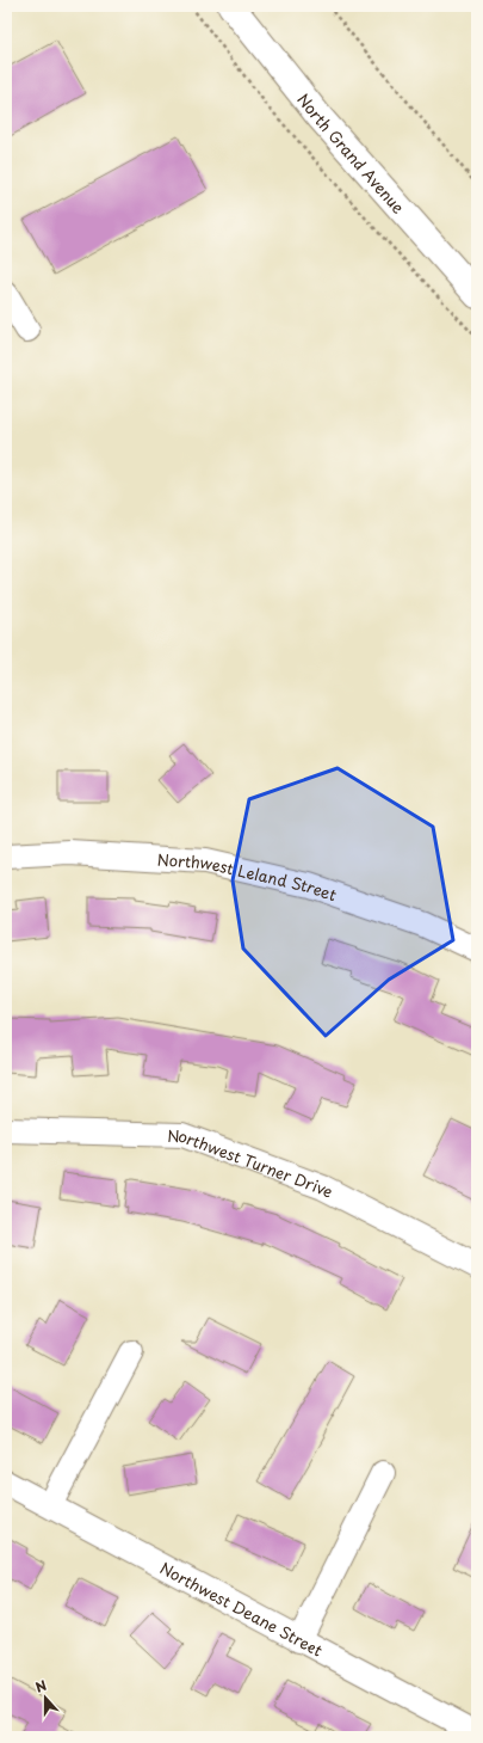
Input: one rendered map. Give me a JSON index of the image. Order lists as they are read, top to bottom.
{
  "streets": {
    "main road": ["North Grand Avenue"],
    "street": ["Northwest Leland Street", "Northwest Turner Drive", "Northwest Deane Street"]
  },
  "north": "top"
}
